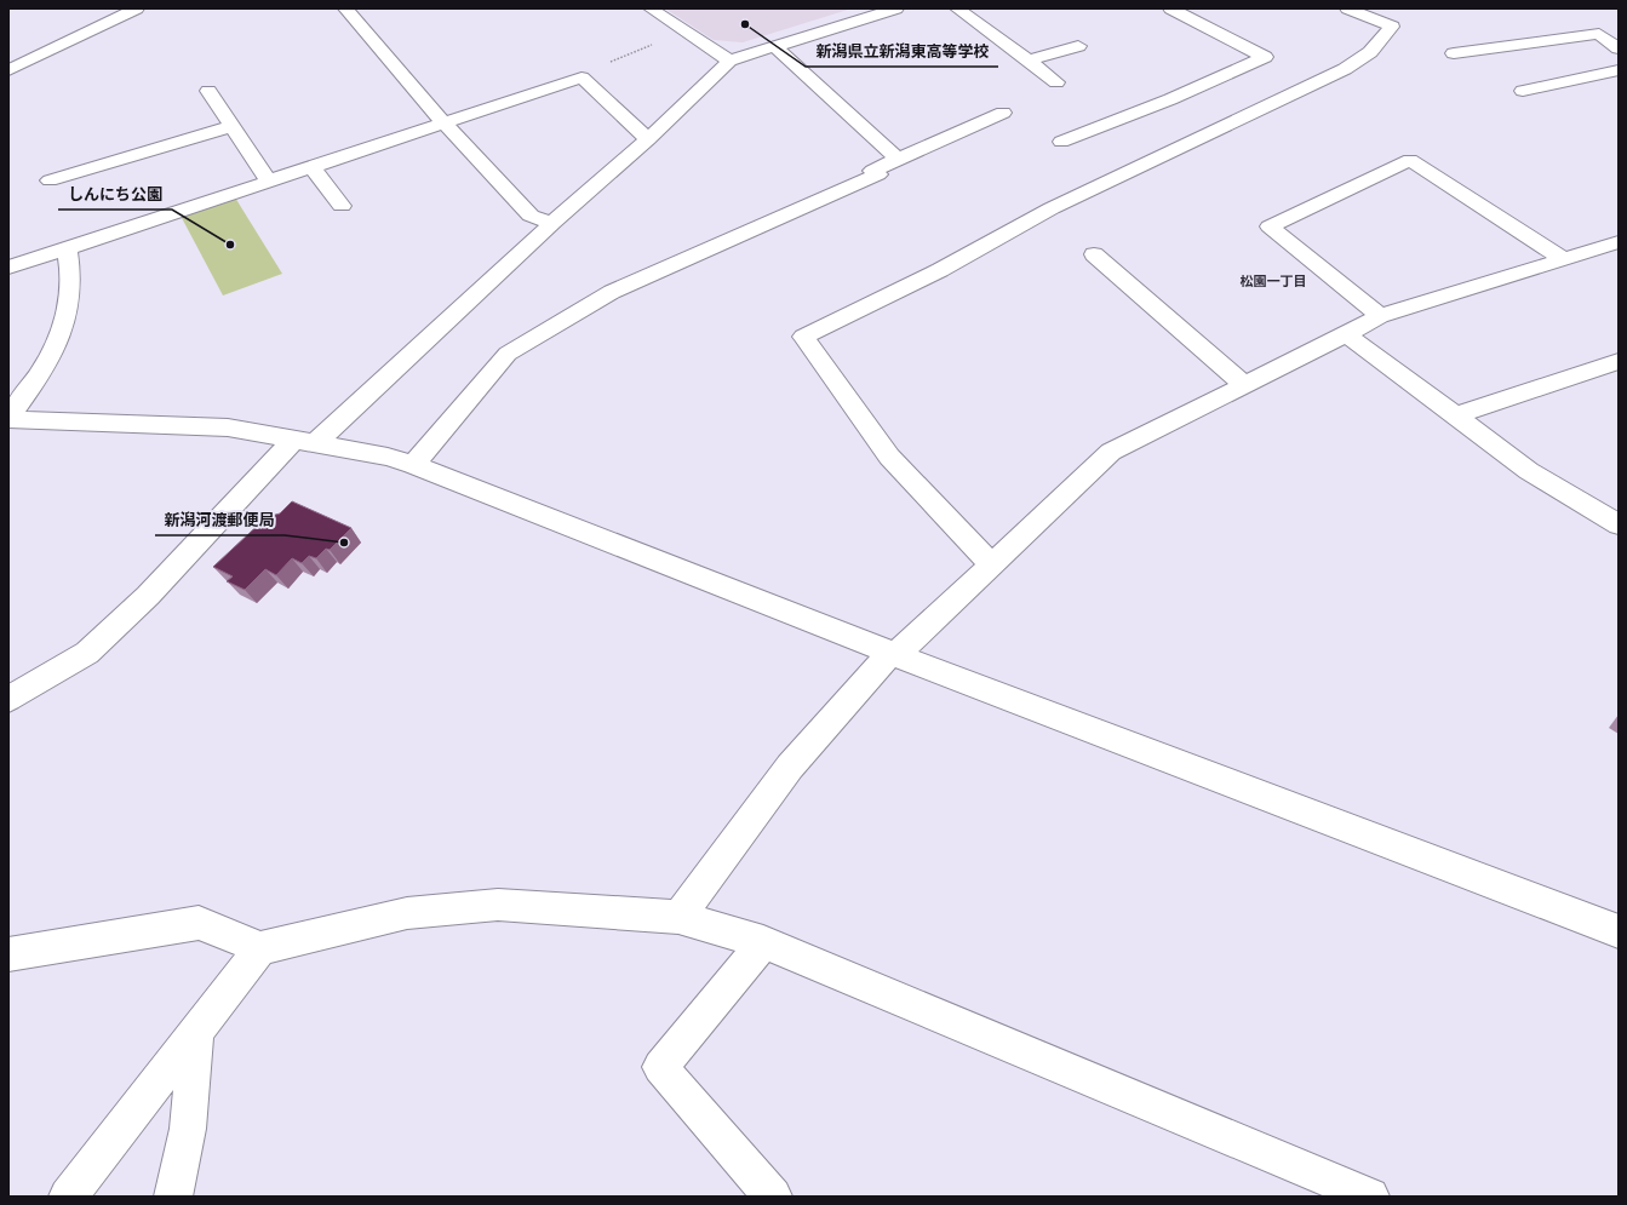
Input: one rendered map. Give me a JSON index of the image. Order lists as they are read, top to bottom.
{
  "districts": ["松園一丁目"],
  "places": ["新潟県立新潟東高等学校", "しんにち公園", "新潟河渡郵便局"]
}
